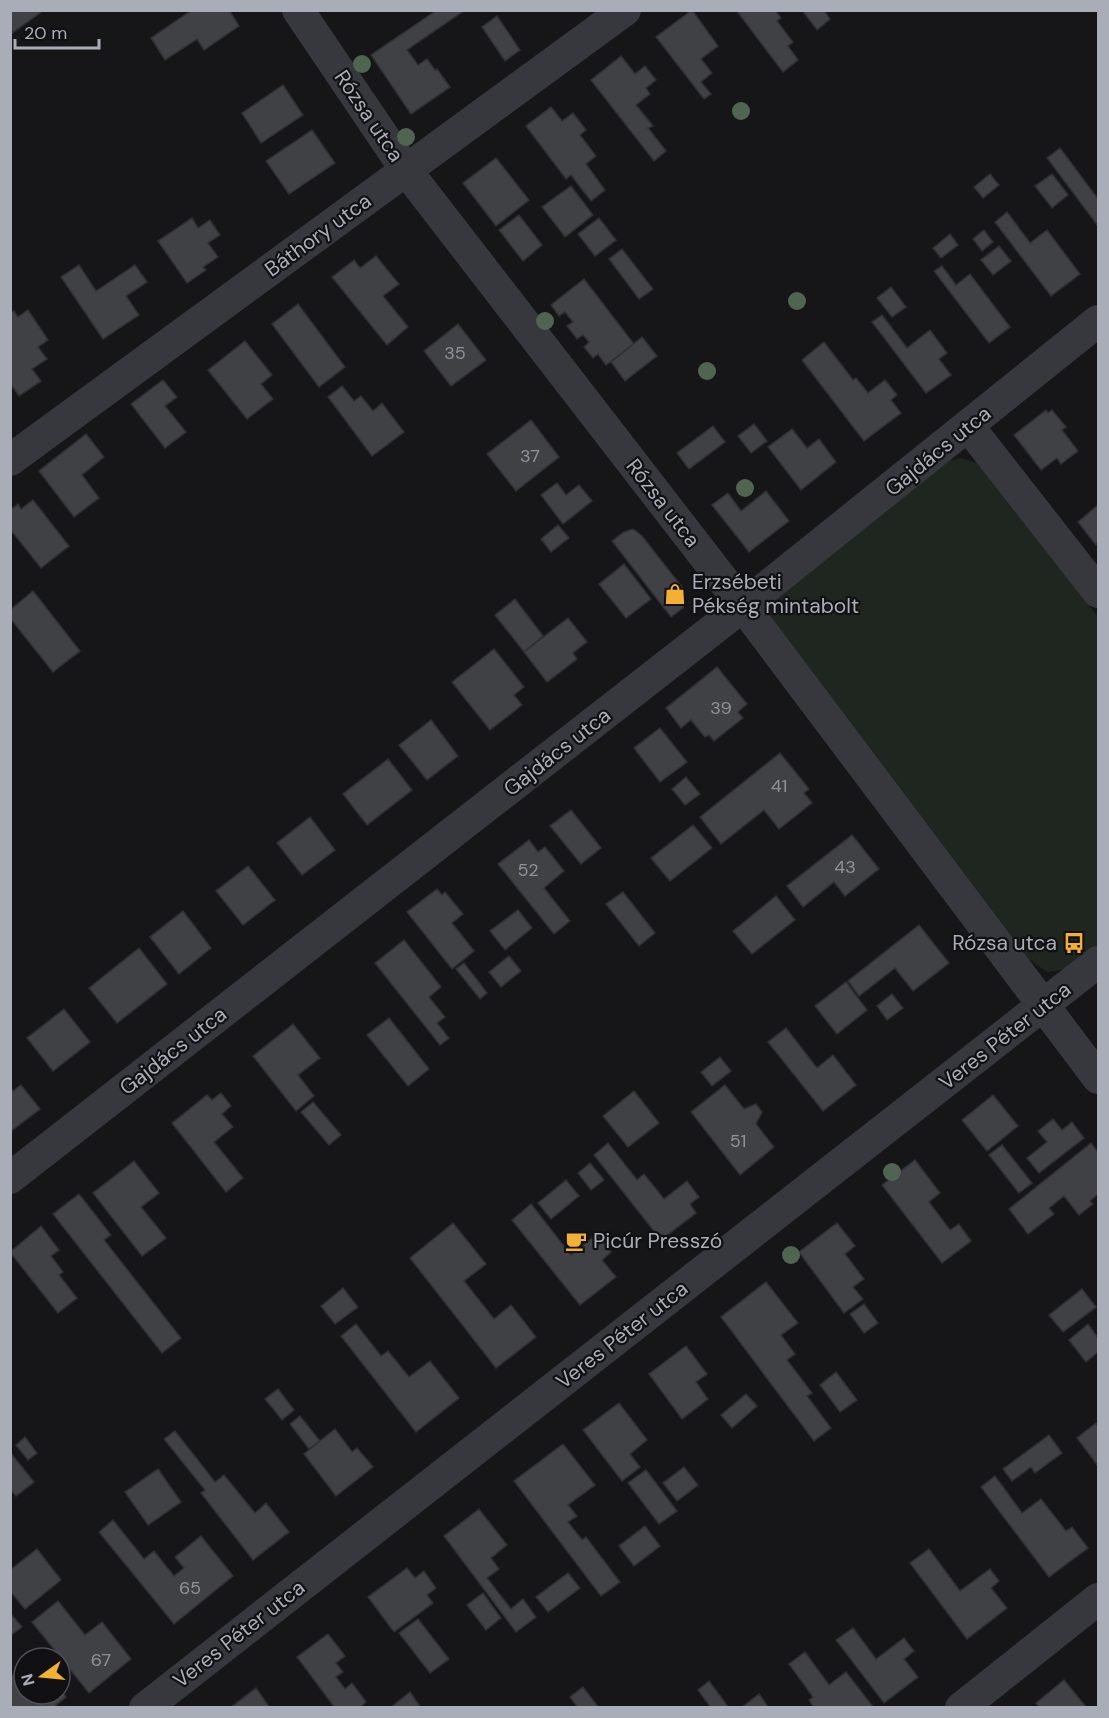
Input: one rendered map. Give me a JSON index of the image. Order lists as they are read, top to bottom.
{
  "streets": {
    "street": [
      "Rózsa utca",
      "Báthory utca",
      "Gajdács utca",
      "Veres Péter utca"
    ]
  },
  "crossings": [
    ["Rózsa utca", "Báthory utca"],
    ["Rózsa utca", "Gajdács utca"],
    ["Rózsa utca", "Veres Péter utca"]
  ],
  "places": {
    "shop": ["Erzsébeti Pékség mintabolt"],
    "bus stop": ["Rózsa utca"],
    "cafe": ["Picúr Presszó"]
  },
  "house_numbers": [
    "35",
    "37",
    "39",
    "41",
    "43",
    "52",
    "51",
    "65",
    "67"
  ],
  "scale_bar": "20 m",
  "north": "left"
}
